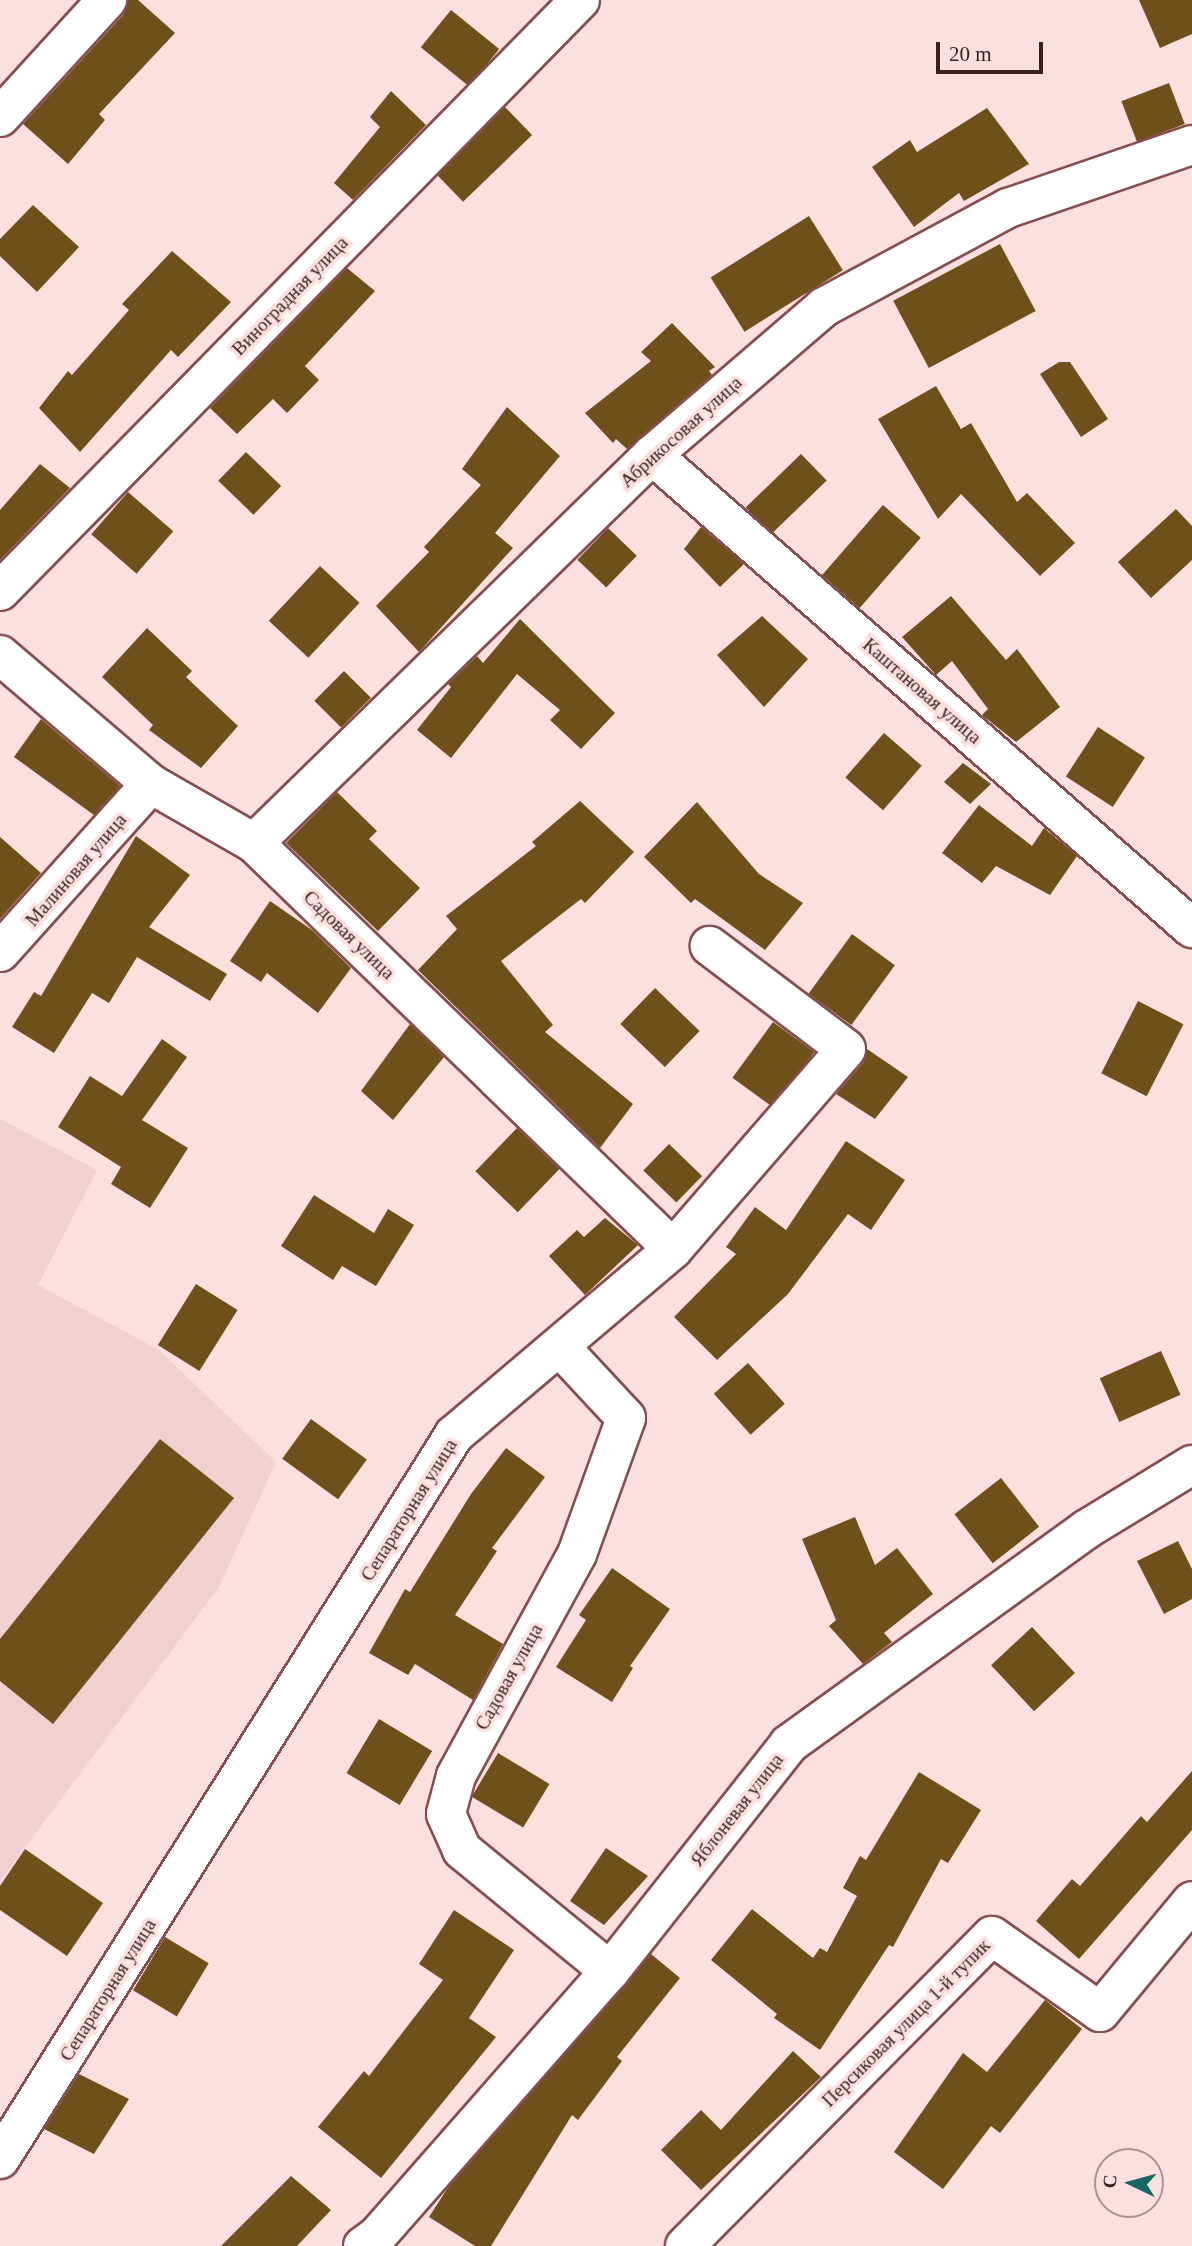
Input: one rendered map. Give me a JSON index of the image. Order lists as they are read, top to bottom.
{
  "streets": {
    "street": [
      "Виноградная улица",
      "Абрикосовая улица",
      "Каштановая улица",
      "Малиновая улица",
      "Садовая улица",
      "Сепараторная улица",
      "Яблоневая улица",
      "Персиковая улица 1-й тупик"
    ]
  },
  "crossings": [
    ["Абрикосовая улица", "Каштановая улица"],
    ["Абрикосовая улица", "Садовая улица"],
    ["Малиновая улица", "Садовая улица"],
    ["Садовая улица", "Сепараторная улица"],
    ["Садовая улица", "Яблоневая улица"]
  ],
  "scale_bar": "20 m",
  "north": "left"
}
